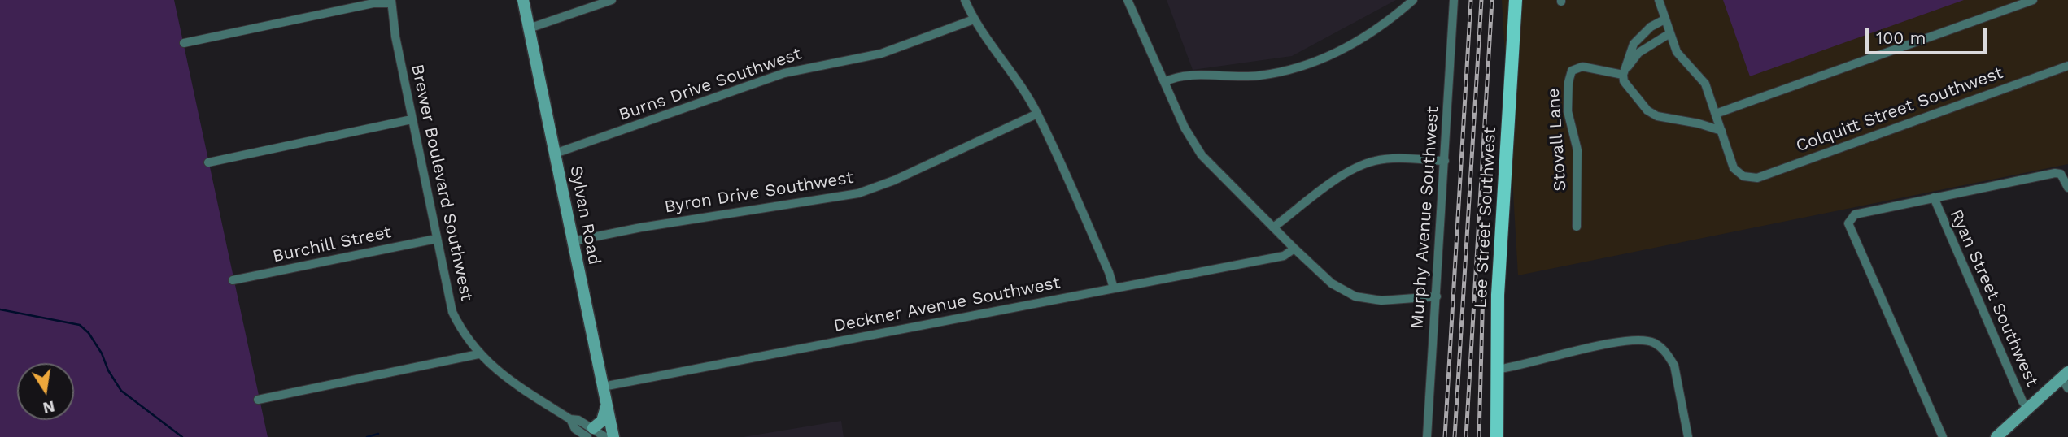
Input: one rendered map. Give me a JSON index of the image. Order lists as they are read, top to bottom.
{
  "streets": {
    "main road": ["Sylvan Road", "Lee Street Southwest"],
    "street": [
      "Burns Drive Southwest",
      "Colquitt Street Southwest",
      "Stovall Lane",
      "Brewer Boulevard Southwest",
      "Byron Drive Southwest",
      "Murphy Avenue Southwest",
      "Burchill Street",
      "Ryan Street Southwest",
      "Deckner Avenue Southwest"
    ]
  },
  "crossings": [
    ["Burns Drive Southwest", "Sylvan Road"],
    ["Brewer Boulevard Southwest", "Burchill Street"],
    ["Byron Drive Southwest", "Sylvan Road"],
    ["Sylvan Road", "Deckner Avenue Southwest"]
  ],
  "scale_bar": "100 m",
  "north": "bottom"
}
